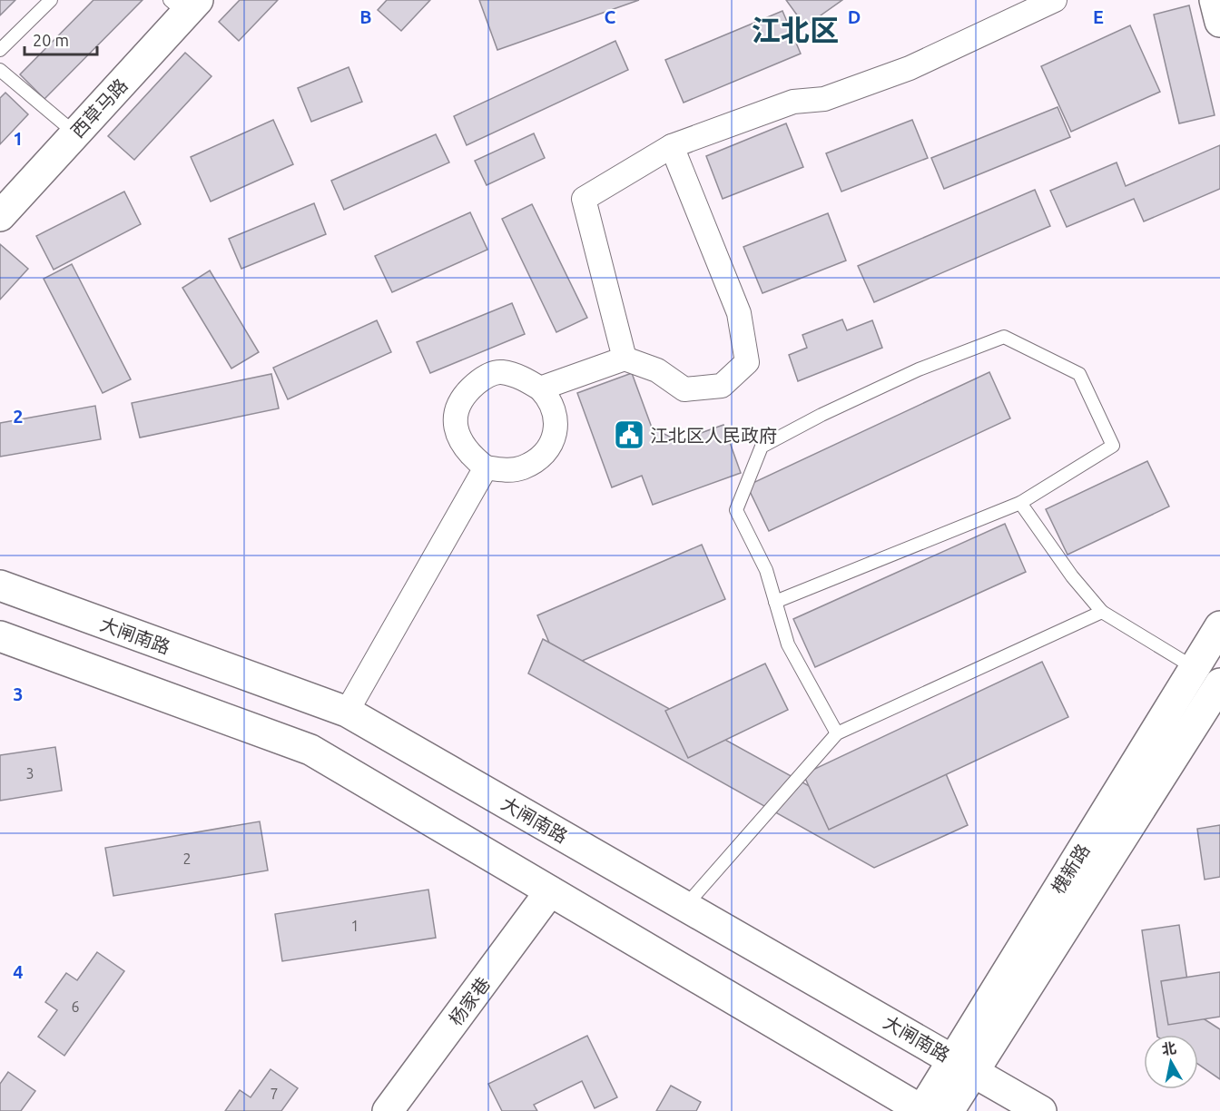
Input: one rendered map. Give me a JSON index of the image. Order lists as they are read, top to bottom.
{
  "streets": {
    "main road": [
      "西草马路",
      "大闸南路",
      "槐新路",
      "杨家巷"
    ]
  },
  "crossings": [
    ["大闸南路", "槐新路"]
  ],
  "districts": ["江北区"],
  "places": {
    "public building": ["江北区人民政府"]
  },
  "house_numbers": [
    "3",
    "2",
    "1",
    "6",
    "7"
  ],
  "scale_bar": "20 m",
  "north": "top",
  "grid": {
    "columns": [
      "B",
      "C",
      "D",
      "E"
    ],
    "rows": [
      "1",
      "2",
      "3",
      "4"
    ]
  }
}
